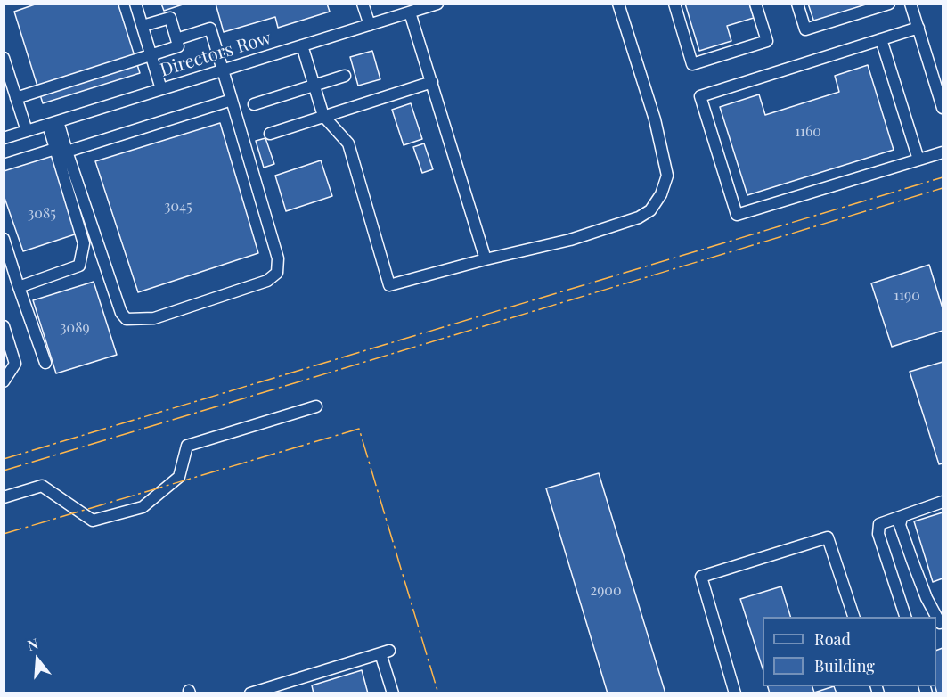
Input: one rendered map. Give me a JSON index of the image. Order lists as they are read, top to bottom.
{
  "streets": {
    "street": ["Directors Row"]
  },
  "house_numbers": [
    "1160",
    "3045",
    "3085",
    "1190",
    "3089",
    "2900"
  ],
  "legend": ["Road", "Building"],
  "north": "top"
}
